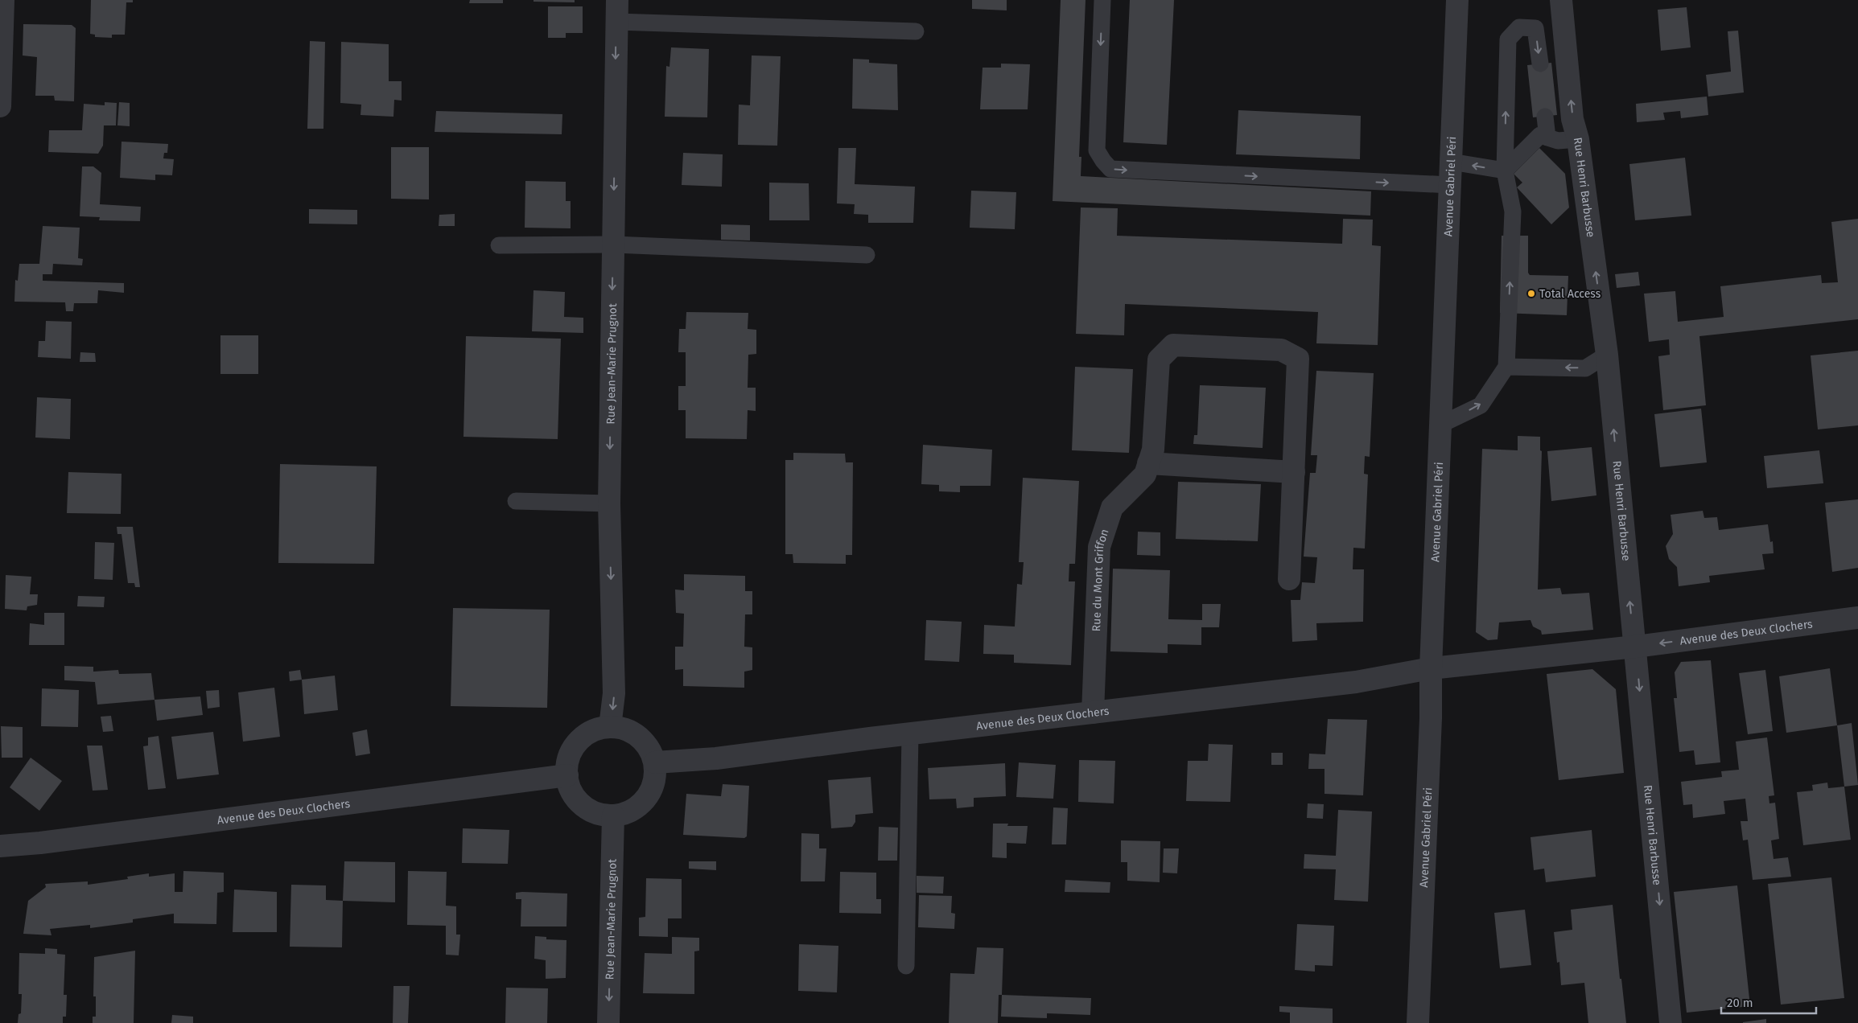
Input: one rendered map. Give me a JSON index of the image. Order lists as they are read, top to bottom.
{
  "streets": {
    "street": [
      "Avenue Gabriel Péri",
      "Rue Henri Barbusse",
      "Rue Jean-Marie Prugnot",
      "Rue du Mont Griffon",
      "Avenue des Deux Clochers"
    ]
  },
  "crossings": [
    ["Avenue Gabriel Péri", "Avenue des Deux Clochers"],
    ["Rue Henri Barbusse", "Avenue des Deux Clochers"],
    ["Rue Jean-Marie Prugnot", "Avenue des Deux Clochers"],
    ["Rue du Mont Griffon", "Avenue des Deux Clochers"]
  ],
  "one_way": ["Rue Jean-Marie Prugnot"],
  "places": ["Total Access"],
  "scale_bar": "20 m"
}
